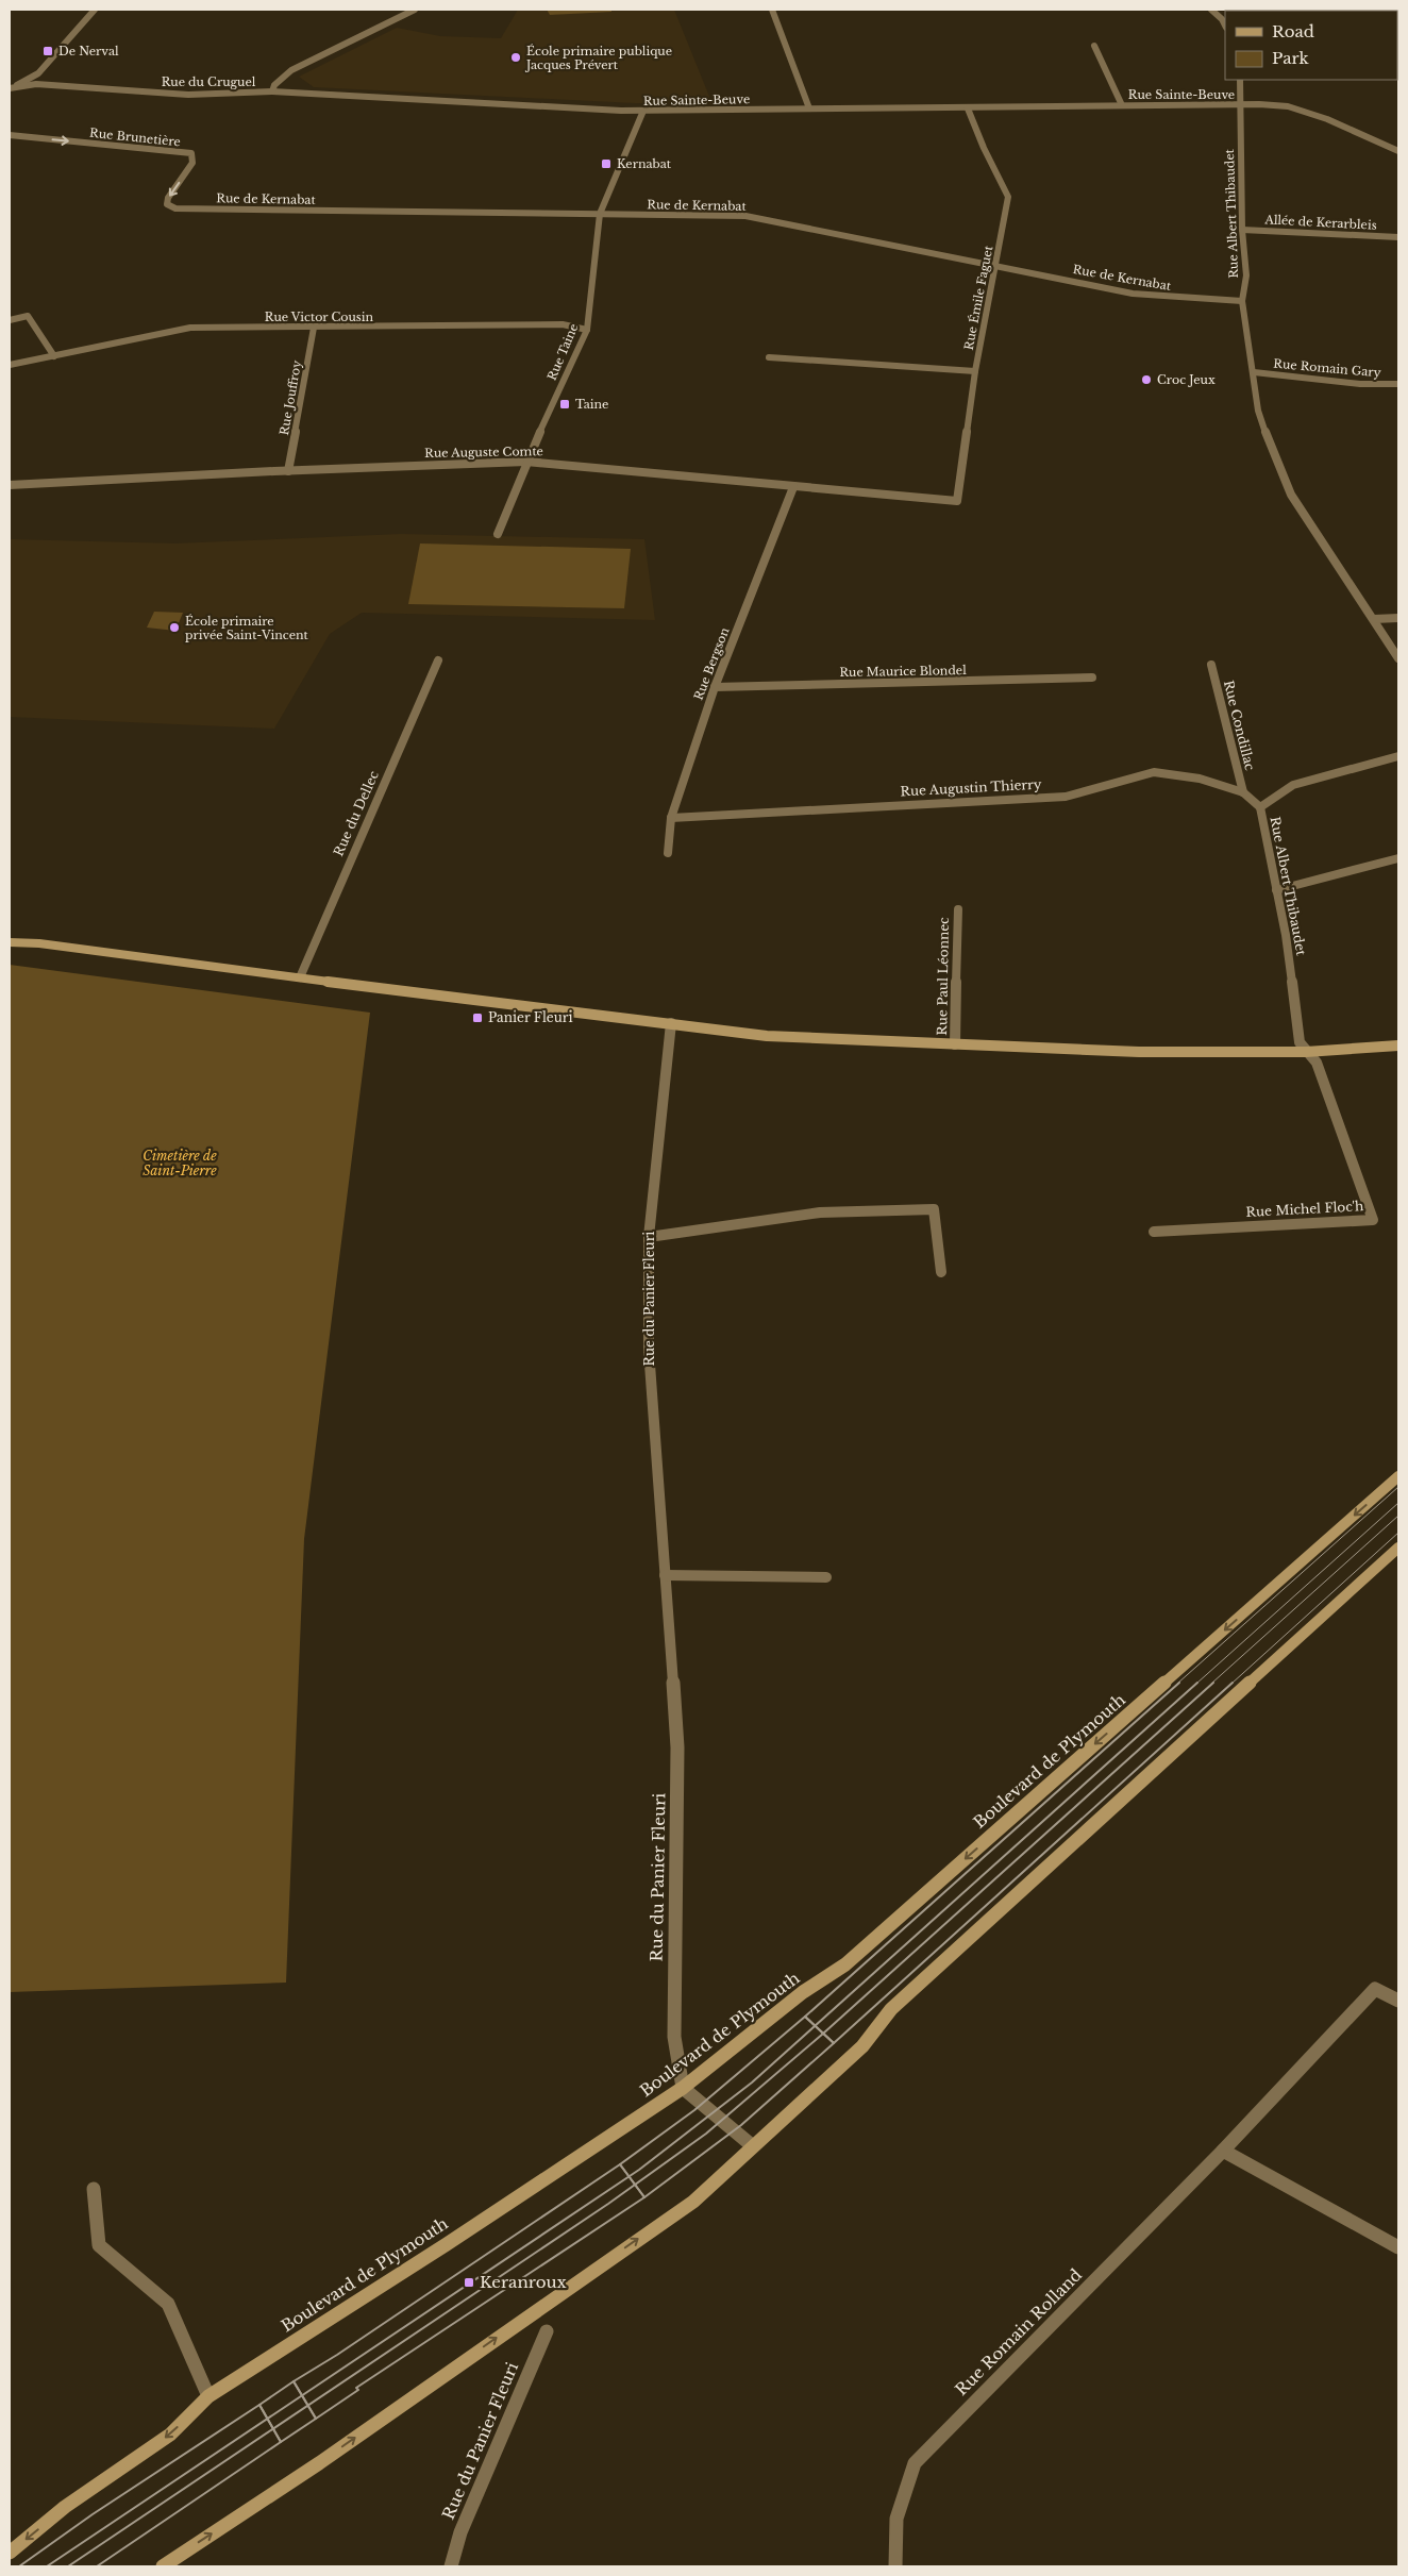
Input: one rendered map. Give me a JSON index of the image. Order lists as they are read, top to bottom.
{
  "streets": {
    "main road": ["Boulevard de Plymouth"],
    "street": [
      "Rue du Cruguel",
      "Rue Sainte-Beuve",
      "Rue Brunetière",
      "Rue de Kernabat",
      "Rue Albert Thibaudet",
      "Allée de Kerarbleis",
      "Rue Émile Faguet",
      "Rue Victor Cousin",
      "Rue Taine",
      "Rue Romain Gary",
      "Rue Jouffroy",
      "Rue Auguste Comte",
      "Rue Bergson",
      "Rue Maurice Blondel",
      "Rue Condillac",
      "Rue Augustin Thierry",
      "Rue du Dellec",
      "Rue Paul Léonnec",
      "Rue Michel Floc'h",
      "Rue du Panier Fleuri",
      "Rue Romain Rolland"
    ]
  },
  "crossings": [
    ["Rue du Cruguel", "Rue Sainte-Beuve"],
    ["Rue Sainte-Beuve", "Rue Albert Thibaudet"],
    ["Rue Sainte-Beuve", "Rue Émile Faguet"],
    ["Rue Sainte-Beuve", "Rue Taine"],
    ["Rue Brunetière", "Rue de Kernabat"],
    ["Rue de Kernabat", "Rue Albert Thibaudet"],
    ["Rue de Kernabat", "Rue Émile Faguet"],
    ["Rue de Kernabat", "Rue Taine"],
    ["Rue Albert Thibaudet", "Allée de Kerarbleis"],
    ["Rue Albert Thibaudet", "Rue Romain Gary"],
    ["Rue Albert Thibaudet", "Rue Augustin Thierry"],
    ["Rue Albert Thibaudet", "Rue Michel Floc'h"],
    ["Rue Émile Faguet", "Rue Auguste Comte"],
    ["Rue Victor Cousin", "Rue Taine"],
    ["Rue Victor Cousin", "Rue Jouffroy"],
    ["Rue Taine", "Rue Auguste Comte"],
    ["Rue Jouffroy", "Rue Auguste Comte"],
    ["Rue Auguste Comte", "Rue Bergson"],
    ["Rue Bergson", "Rue Maurice Blondel"],
    ["Rue Bergson", "Rue Augustin Thierry"],
    ["Rue Condillac", "Rue Augustin Thierry"],
    ["Rue du Panier Fleuri", "Boulevard de Plymouth"]
  ],
  "parks": ["Cimetière de Saint-Pierre"],
  "places": {
    "transit": [
      "De Nerval",
      "Kernabat",
      "Taine",
      "Panier Fleuri",
      "Keranroux"
    ],
    "other": ["École primaire publique Jacques Prévert", "Croc Jeux", "École primaire privée Saint-Vincent"]
  },
  "legend": ["Road", "Park"]
}
